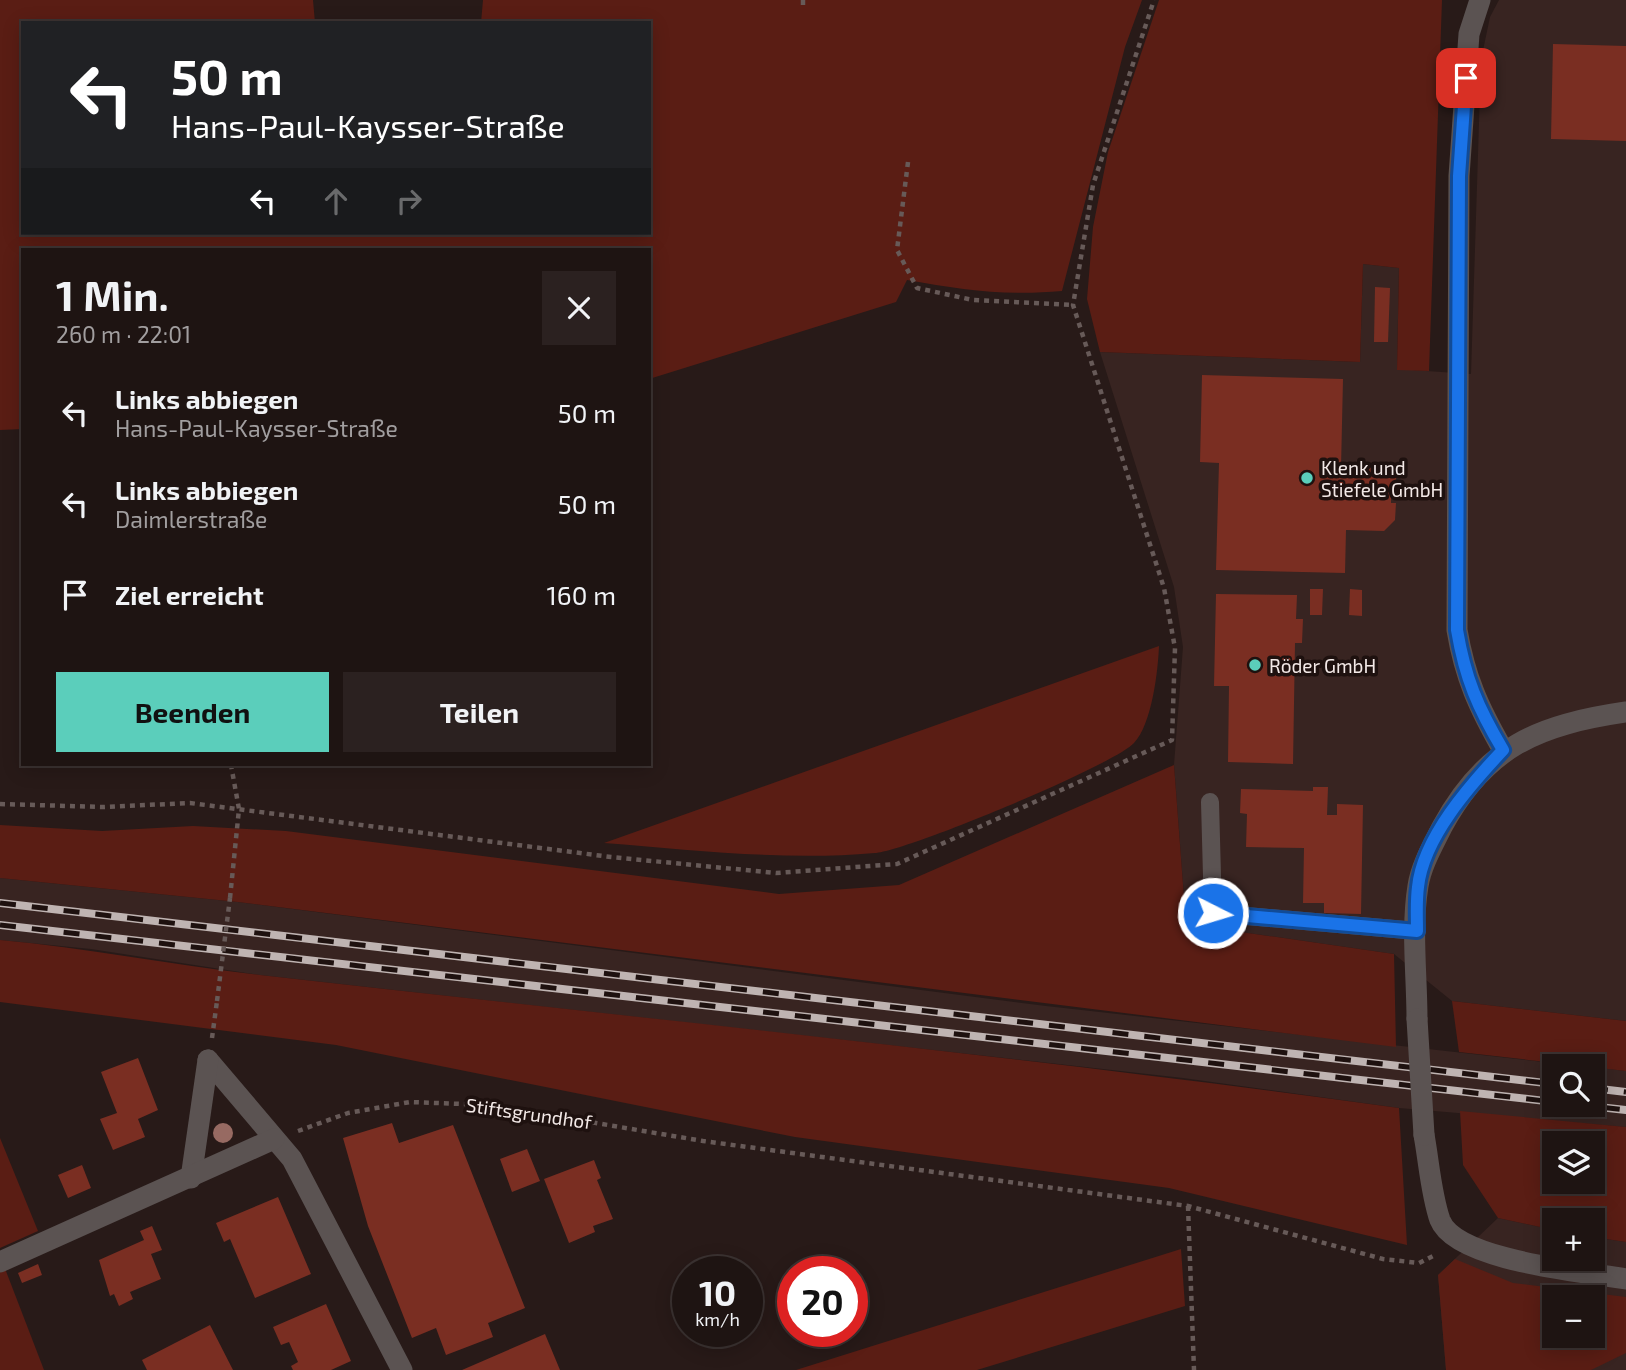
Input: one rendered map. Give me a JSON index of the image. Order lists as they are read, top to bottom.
{
  "streets": {
    "path": ["Stiftsgrundhof"]
  },
  "places": ["Klenk und Stiefele GmbH", "Röder GmbH"],
  "page": {
    "turn": ["50 m", "Hans-Paul-Kaysser-Straße"],
    "heading": ["1 Min.", "260 m · 22:01"],
    "list": [
      {
        "name": "Links abbiegen",
        "note": "Hans-Paul-Kaysser-Straße",
        "value": "50 m"
      },
      {
        "name": "Links abbiegen",
        "note": "Daimlerstraße",
        "value": "50 m"
      },
      {
        "name": "Ziel erreicht",
        "value": "160 m"
      }
    ],
    "buttons": ["Beenden", "Teilen"],
    "map_buttons": ["+", "−"],
    "speed": "10 km/h",
    "limit": "20"
  }
}
